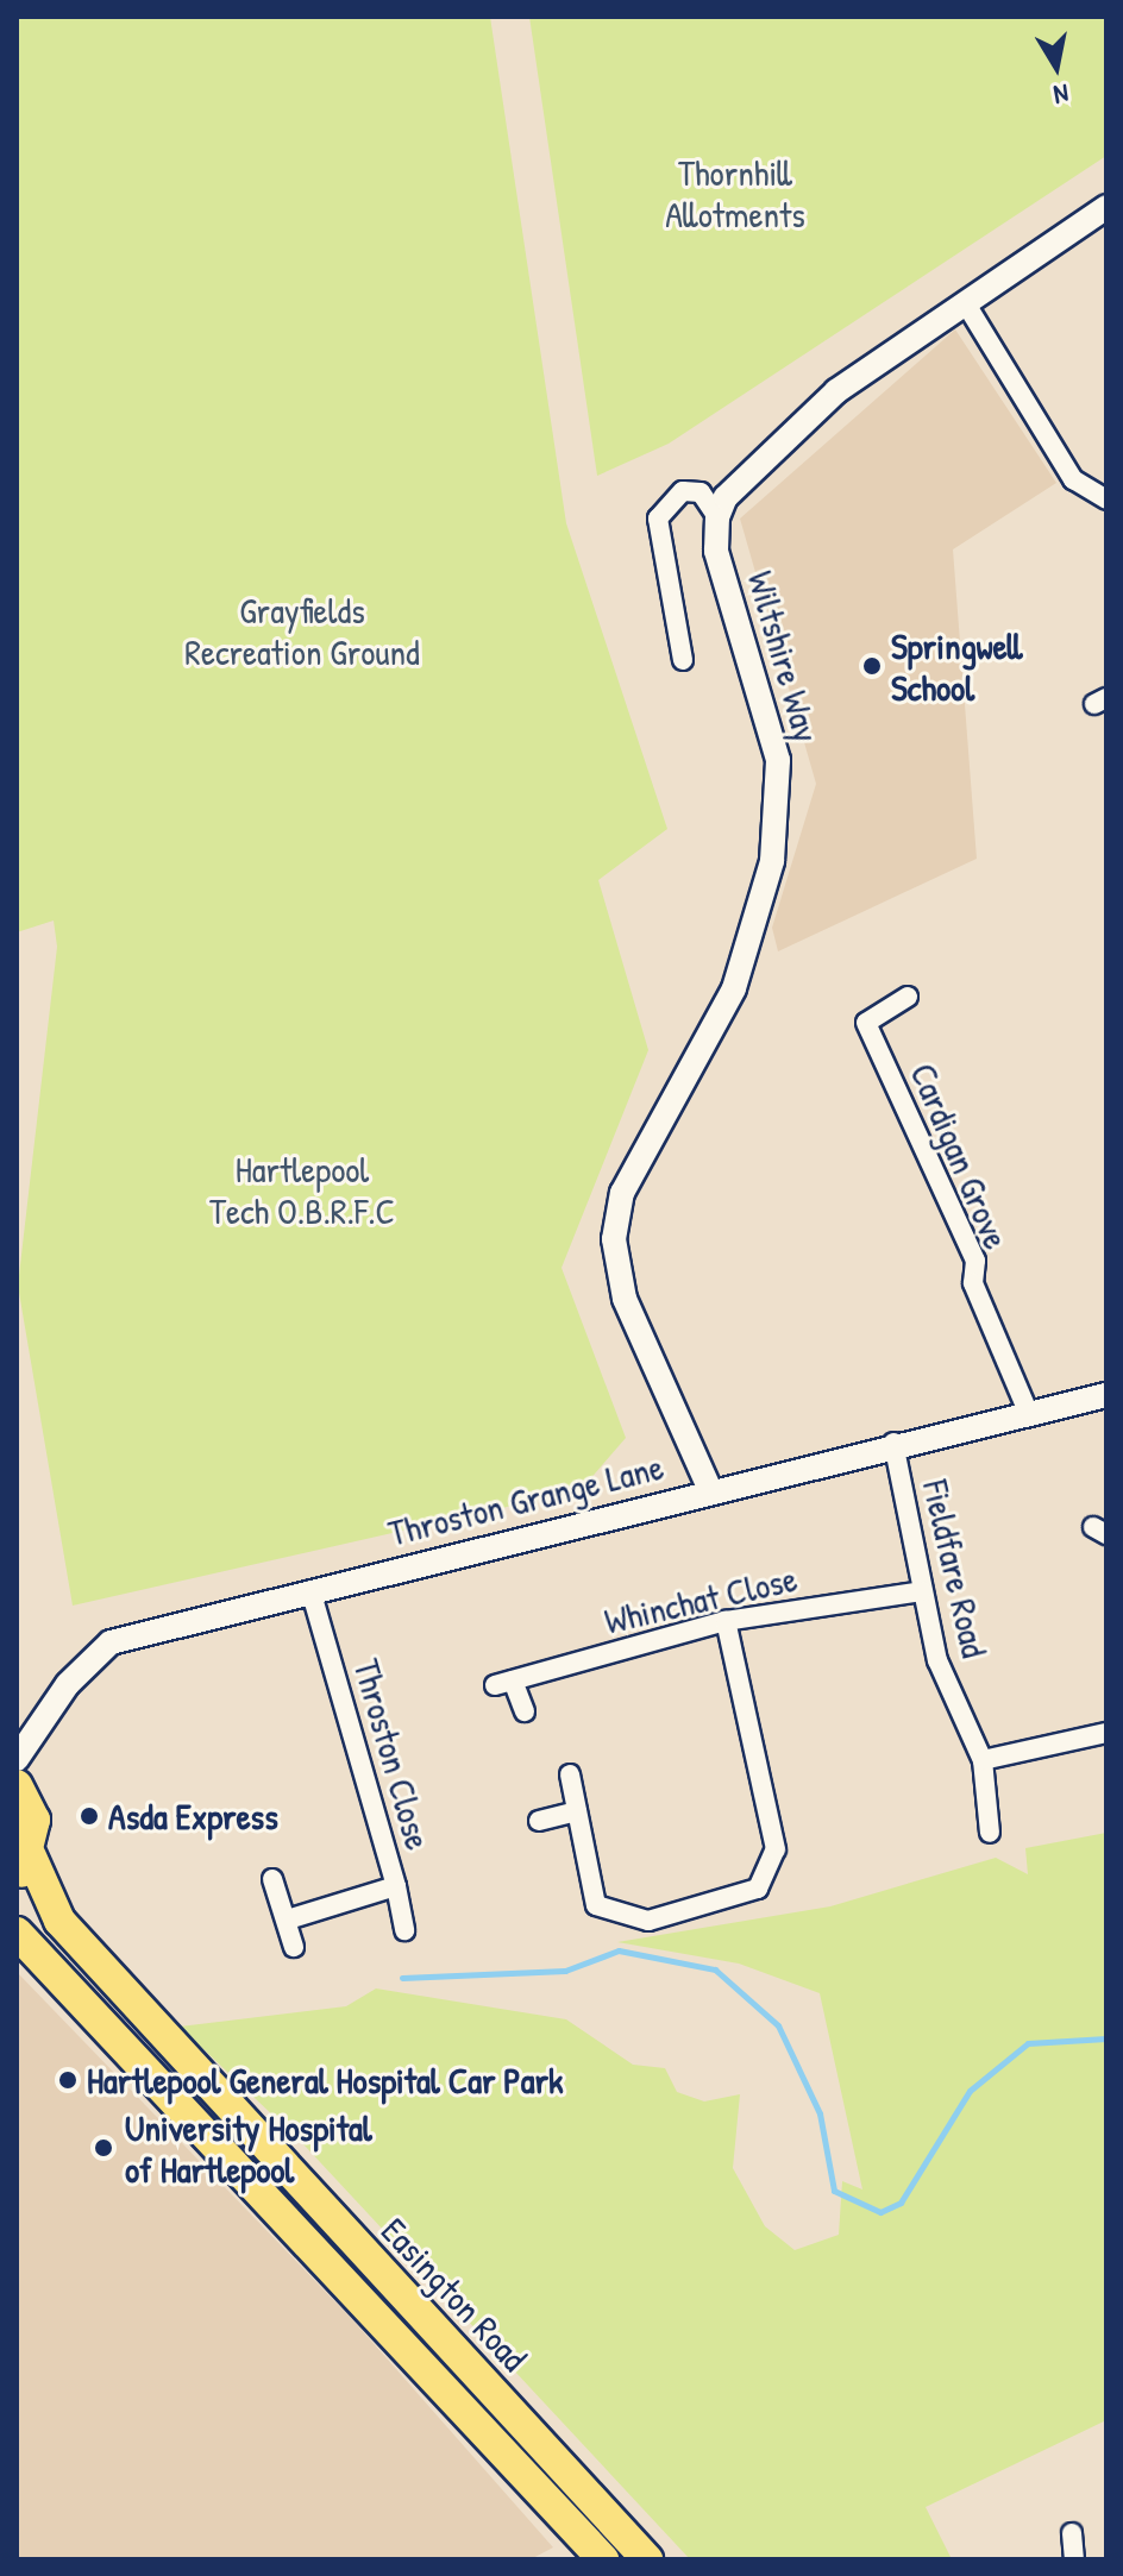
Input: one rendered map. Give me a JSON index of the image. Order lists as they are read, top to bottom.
{
  "streets": {
    "highway": ["Easington Road"],
    "street": [
      "Wiltshire Way",
      "Cardigan Grove",
      "Throston Grange Lane",
      "Fieldfare Road",
      "Whinchat Close",
      "Throston Close"
    ]
  },
  "crossings": [
    ["Wiltshire Way", "Throston Grange Lane"],
    ["Cardigan Grove", "Throston Grange Lane"],
    ["Throston Grange Lane", "Fieldfare Road"],
    ["Throston Grange Lane", "Throston Close"],
    ["Fieldfare Road", "Whinchat Close"]
  ],
  "parks": ["Thornhill Allotments", "Grayfields Recreation Ground", "Hartlepool Tech O.B.R.F.C"],
  "places": [
    "Springwell School",
    "Asda Express",
    "Hartlepool General Hospital Car Park",
    "University Hospital of Hartlepool"
  ],
  "north": "bottom"
}
